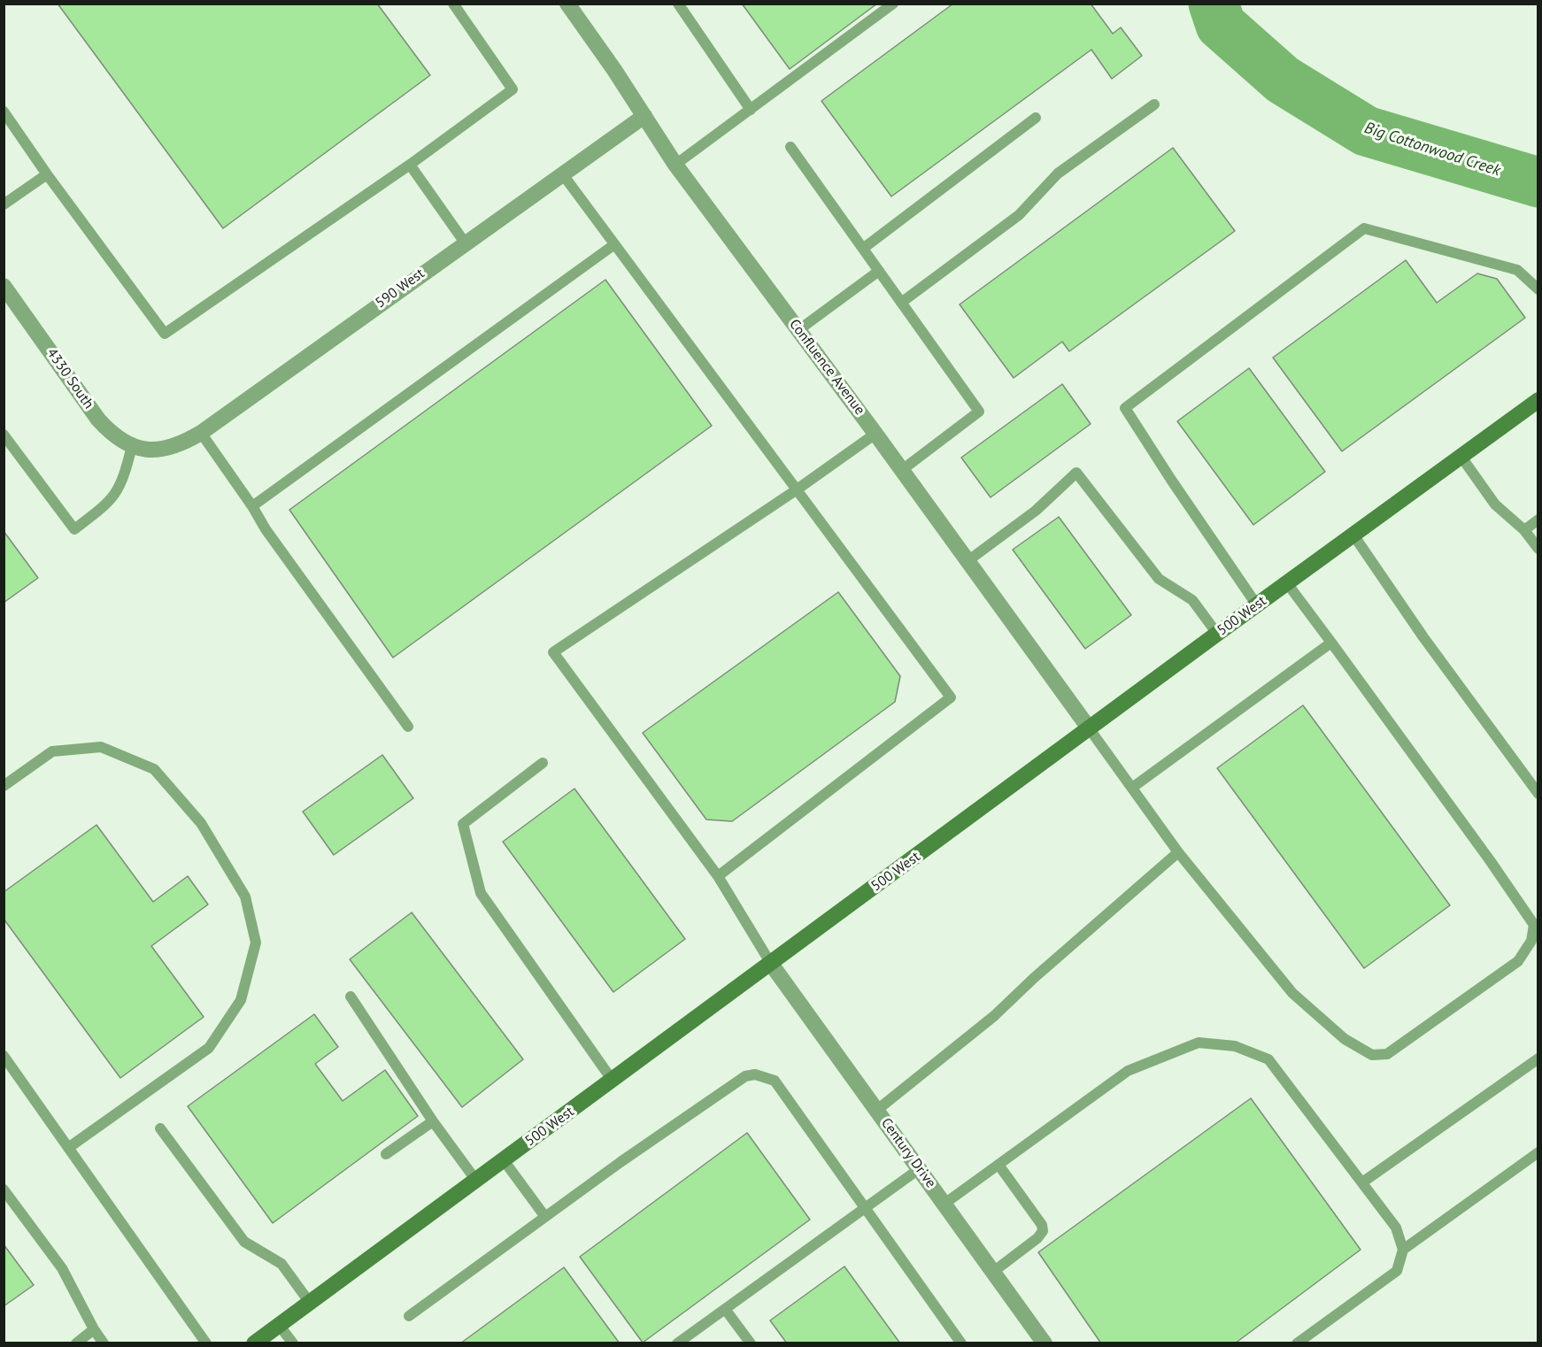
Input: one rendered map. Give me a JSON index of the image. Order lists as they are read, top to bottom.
{
  "streets": {
    "main road": ["500 West"],
    "street": [
      "590 West",
      "Confluence Avenue",
      "4330 South",
      "Century Drive"
    ]
  },
  "crossings": [
    ["590 West", "Confluence Avenue"],
    ["590 West", "4330 South"],
    ["Confluence Avenue", "500 West"],
    ["500 West", "Century Drive"]
  ],
  "water": ["Big Cottonwood Creek"]
}
